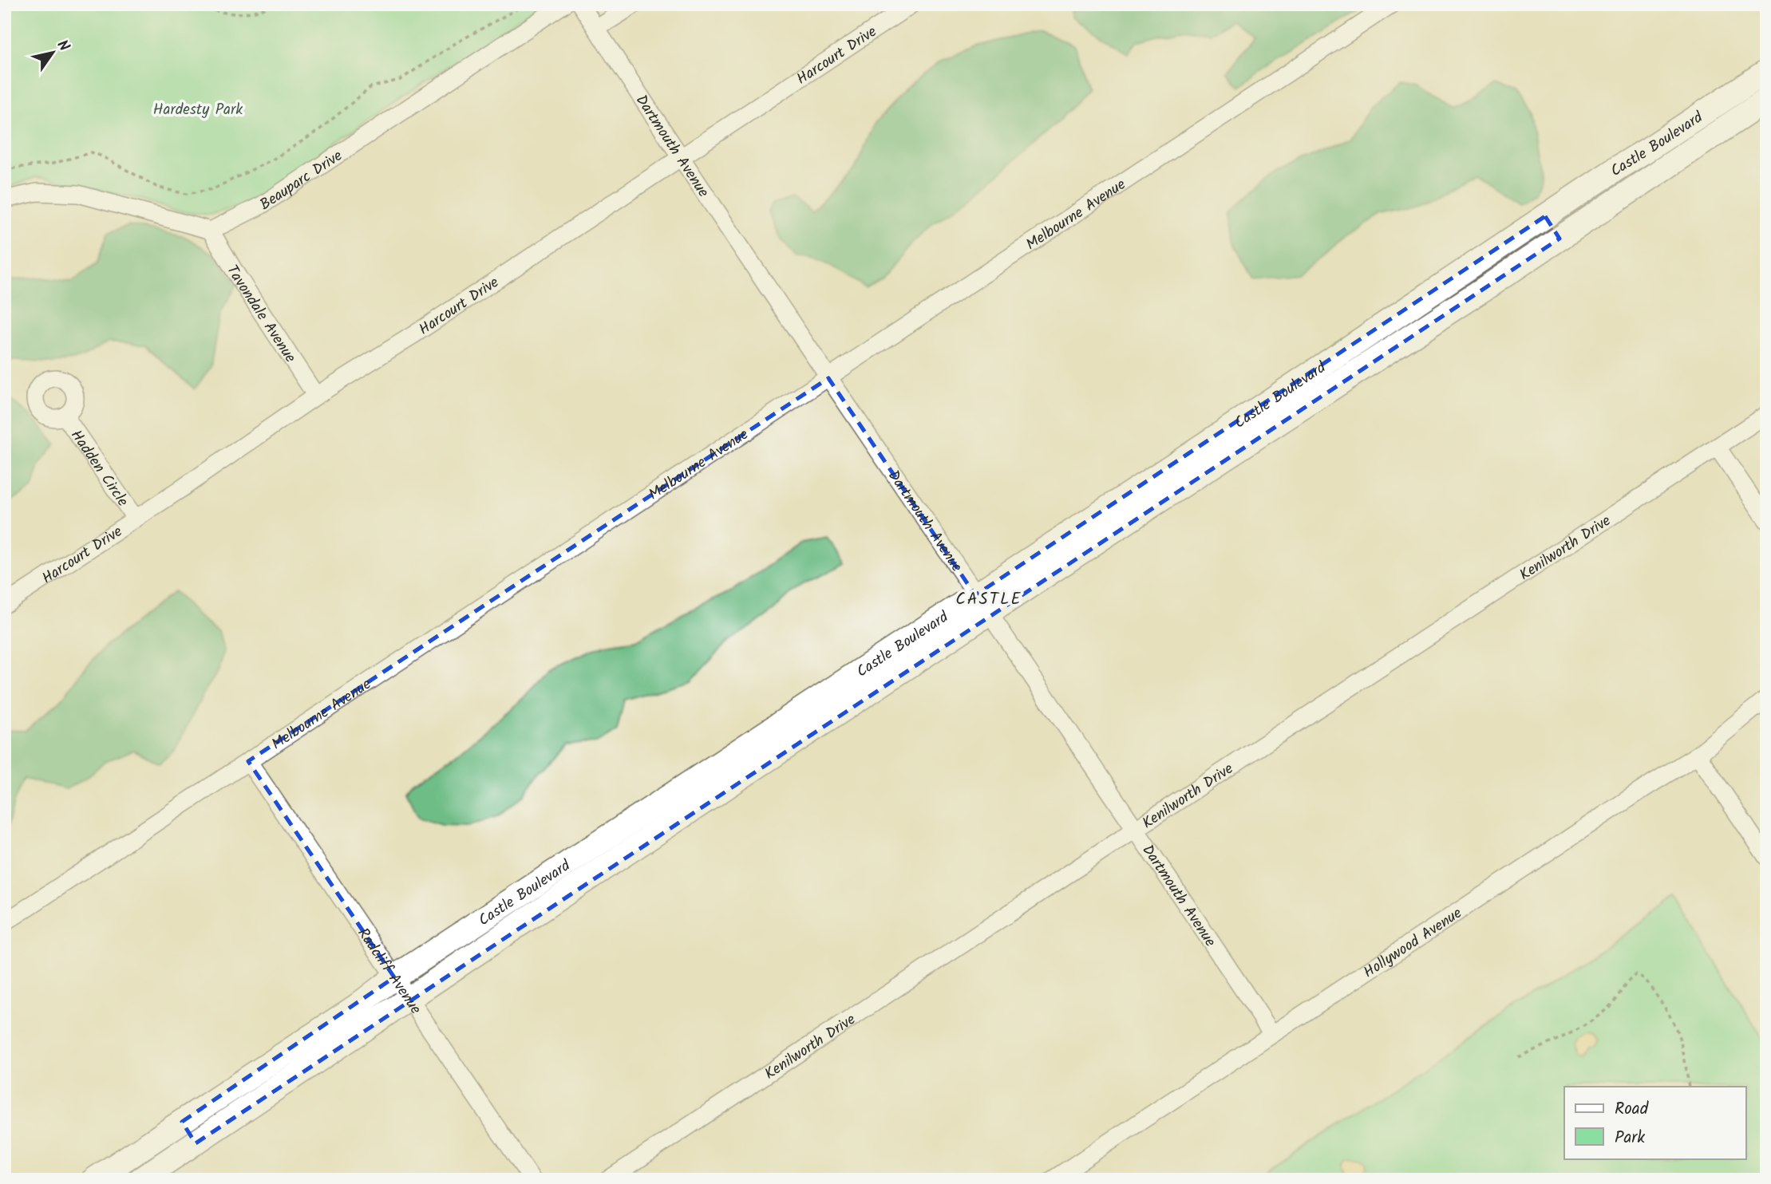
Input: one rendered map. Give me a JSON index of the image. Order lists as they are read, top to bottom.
{
  "streets": {
    "street": [
      "Harcourt Drive",
      "Castle Boulevard",
      "Dartmouth Avenue",
      "Beauparc Drive",
      "Melbourne Avenue",
      "Tavondale Avenue",
      "Hadden Circle",
      "Kenilworth Drive",
      "Hollywood Avenue",
      "Radcliff Avenue"
    ]
  },
  "crossings": [
    ["Harcourt Drive", "Dartmouth Avenue"],
    ["Harcourt Drive", "Tavondale Avenue"],
    ["Harcourt Drive", "Hadden Circle"],
    ["Castle Boulevard", "Dartmouth Avenue"],
    ["Castle Boulevard", "Radcliff Avenue"],
    ["Dartmouth Avenue", "Melbourne Avenue"],
    ["Dartmouth Avenue", "Kenilworth Drive"],
    ["Dartmouth Avenue", "Hollywood Avenue"],
    ["Beauparc Drive", "Tavondale Avenue"],
    ["Melbourne Avenue", "Radcliff Avenue"]
  ],
  "districts": ["CASTLE"],
  "parks": ["Hardesty Park"],
  "legend": ["Road", "Park"],
  "north": "top right"
}
